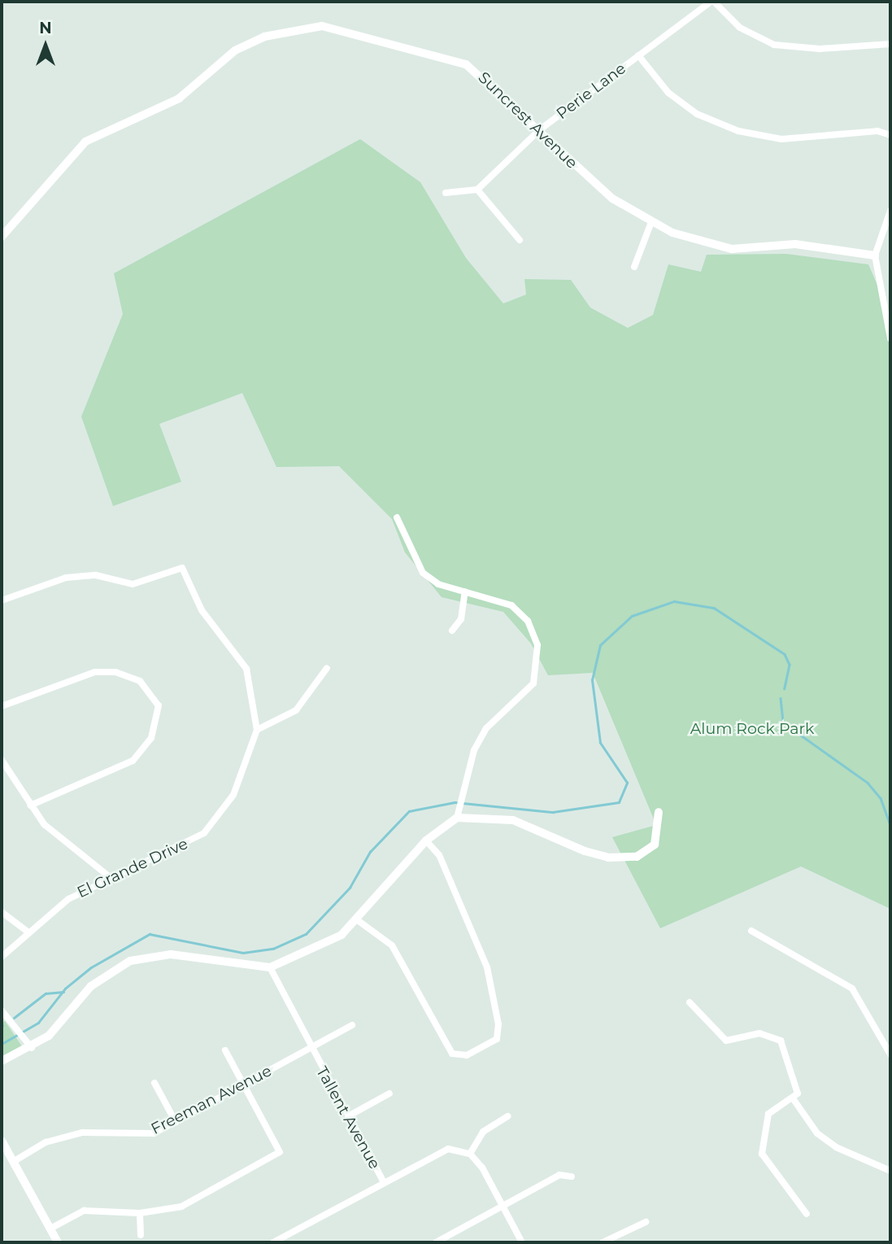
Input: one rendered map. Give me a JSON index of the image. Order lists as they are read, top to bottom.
{
  "streets": {
    "street": [
      "Perie Lane",
      "Suncrest Avenue",
      "El Grande Drive",
      "Freeman Avenue",
      "Tallent Avenue"
    ]
  },
  "crossings": [
    ["Perie Lane", "Suncrest Avenue"],
    ["Freeman Avenue", "Tallent Avenue"]
  ],
  "parks": ["Alum Rock Park"],
  "north": "top"
}
